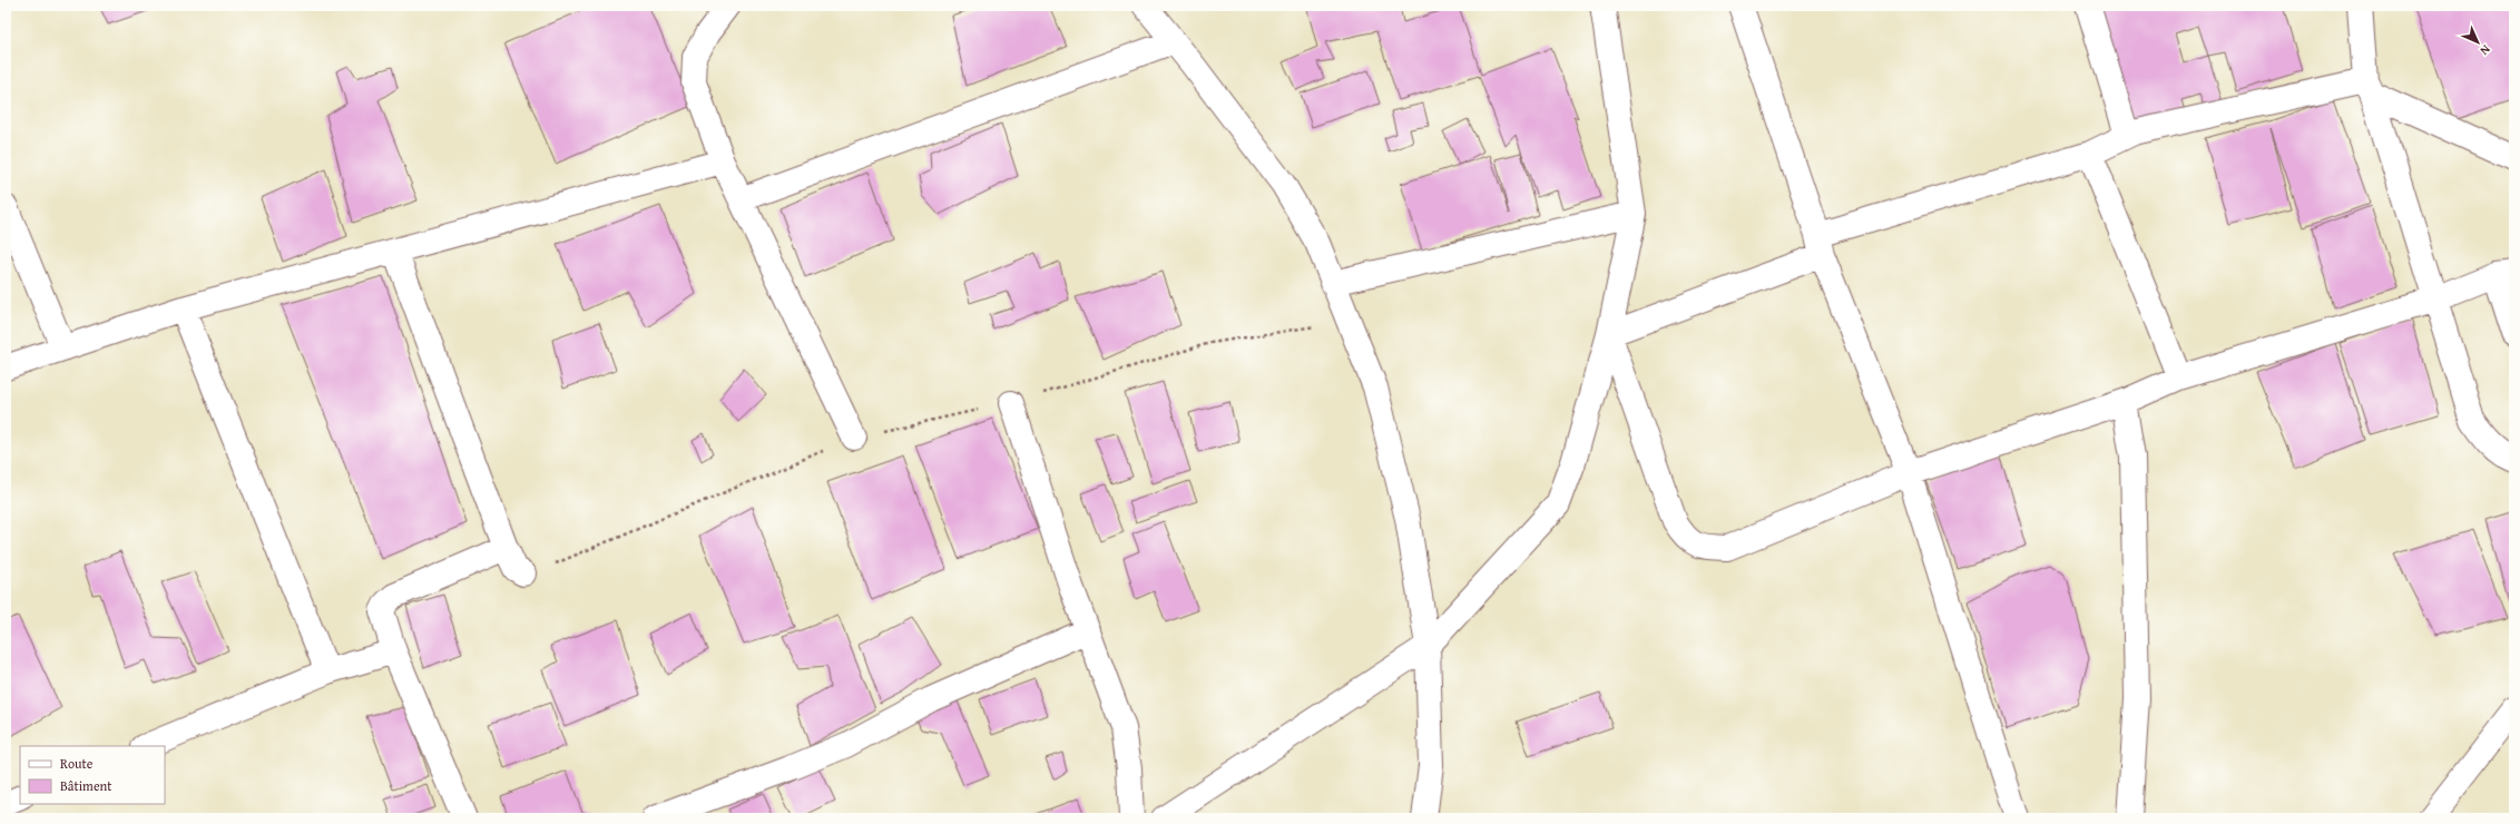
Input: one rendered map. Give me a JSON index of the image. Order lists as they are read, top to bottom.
{
  "legend": ["Route", "Bâtiment"],
  "north": "bottom right"
}
